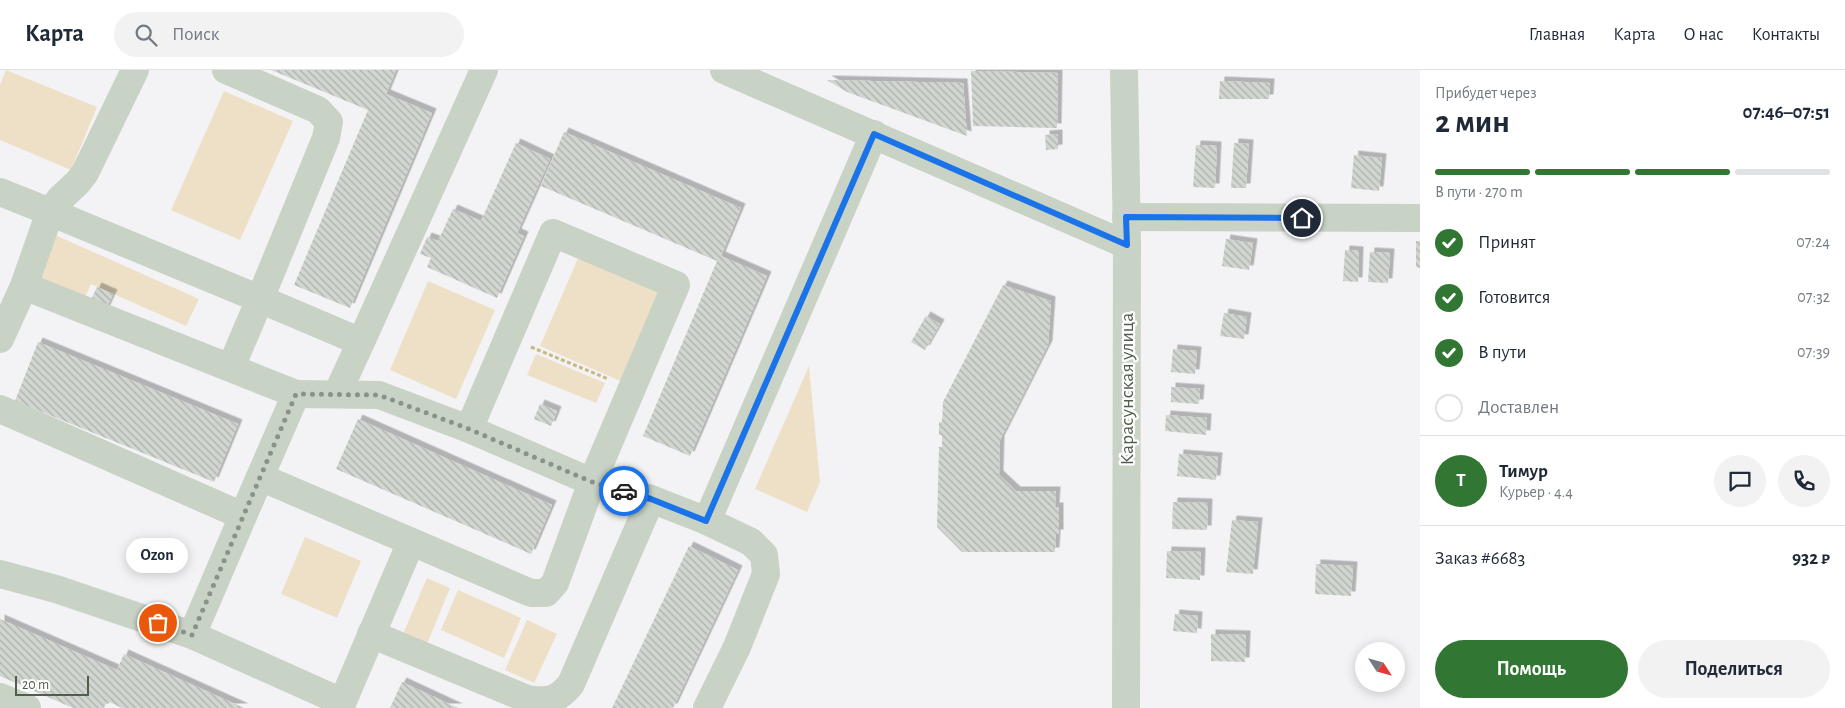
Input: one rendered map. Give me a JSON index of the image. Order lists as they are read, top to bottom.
{
  "streets": {
    "street": ["Карасунская улица"]
  },
  "places": ["Ozon"],
  "scale_bar": "20 m",
  "north": "bottom right",
  "page": {
    "header": "Карта",
    "search": "Поиск",
    "nav": [
      "Главная",
      "Карта",
      "О нас",
      "Контакты"
    ],
    "heading": ["2 мин", "Прибудет через", "07:46–07:51"],
    "panel": [
      "Тимур",
      "Курьер · 4.4",
      "Заказ #6683",
      "932 ₽"
    ],
    "bar": "В пути · 270 m",
    "list": [
      ["Принят", "07:24"],
      ["Готовится", "07:32"],
      ["В пути", "07:39"],
      "Доставлен"
    ],
    "round": "Т",
    "bubble": "Ozon",
    "buttons": ["Помощь", "Поделиться"],
    "scale": "20 m"
  }
}
